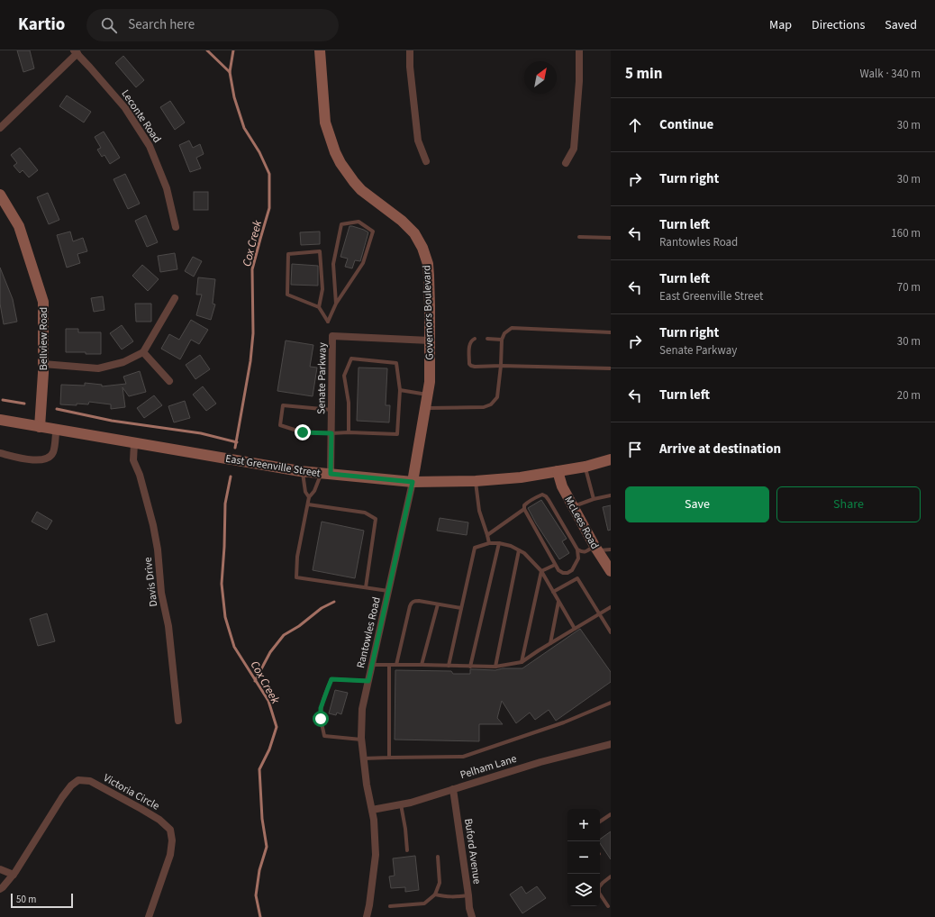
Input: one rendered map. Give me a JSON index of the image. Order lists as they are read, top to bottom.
{
  "streets": {
    "street": [
      "Leconte Road",
      "Governors Boulevard",
      "Bellview Road",
      "Senate Parkway",
      "East Greenville Street",
      "McLees Road",
      "Davis Drive",
      "Rantowles Road",
      "Pelham Lane",
      "Victoria Circle",
      "Buford Avenue"
    ]
  },
  "crossings": [
    ["Governors Boulevard", "Senate Parkway"],
    ["Governors Boulevard", "East Greenville Street"],
    ["Governors Boulevard", "Rantowles Road"],
    ["Bellview Road", "East Greenville Street"],
    ["Senate Parkway", "East Greenville Street"],
    ["East Greenville Street", "McLees Road"],
    ["East Greenville Street", "Davis Drive"],
    ["East Greenville Street", "Rantowles Road"],
    ["Rantowles Road", "Pelham Lane"],
    ["Pelham Lane", "Buford Avenue"]
  ],
  "water": ["Cox Creek"],
  "scale_bar": "50 m",
  "north": "top right",
  "page": {
    "header": "Kartio",
    "search": "Search here",
    "nav": ["Map", "Directions", "Saved"],
    "heading": ["5 min", "Walk · 340 m"],
    "list": [
      ["Continue", "30 m"],
      ["Turn right", "30 m"],
      ["Turn left", "Rantowles Road", "160 m"],
      ["Turn left", "East Greenville Street", "70 m"],
      ["Turn right", "Senate Parkway", "30 m"],
      ["Turn left", "20 m"],
      "Arrive at destination"
    ],
    "buttons": ["Save", "Share"],
    "map_buttons": ["+", "−"],
    "scale": "50 m"
  }
}
